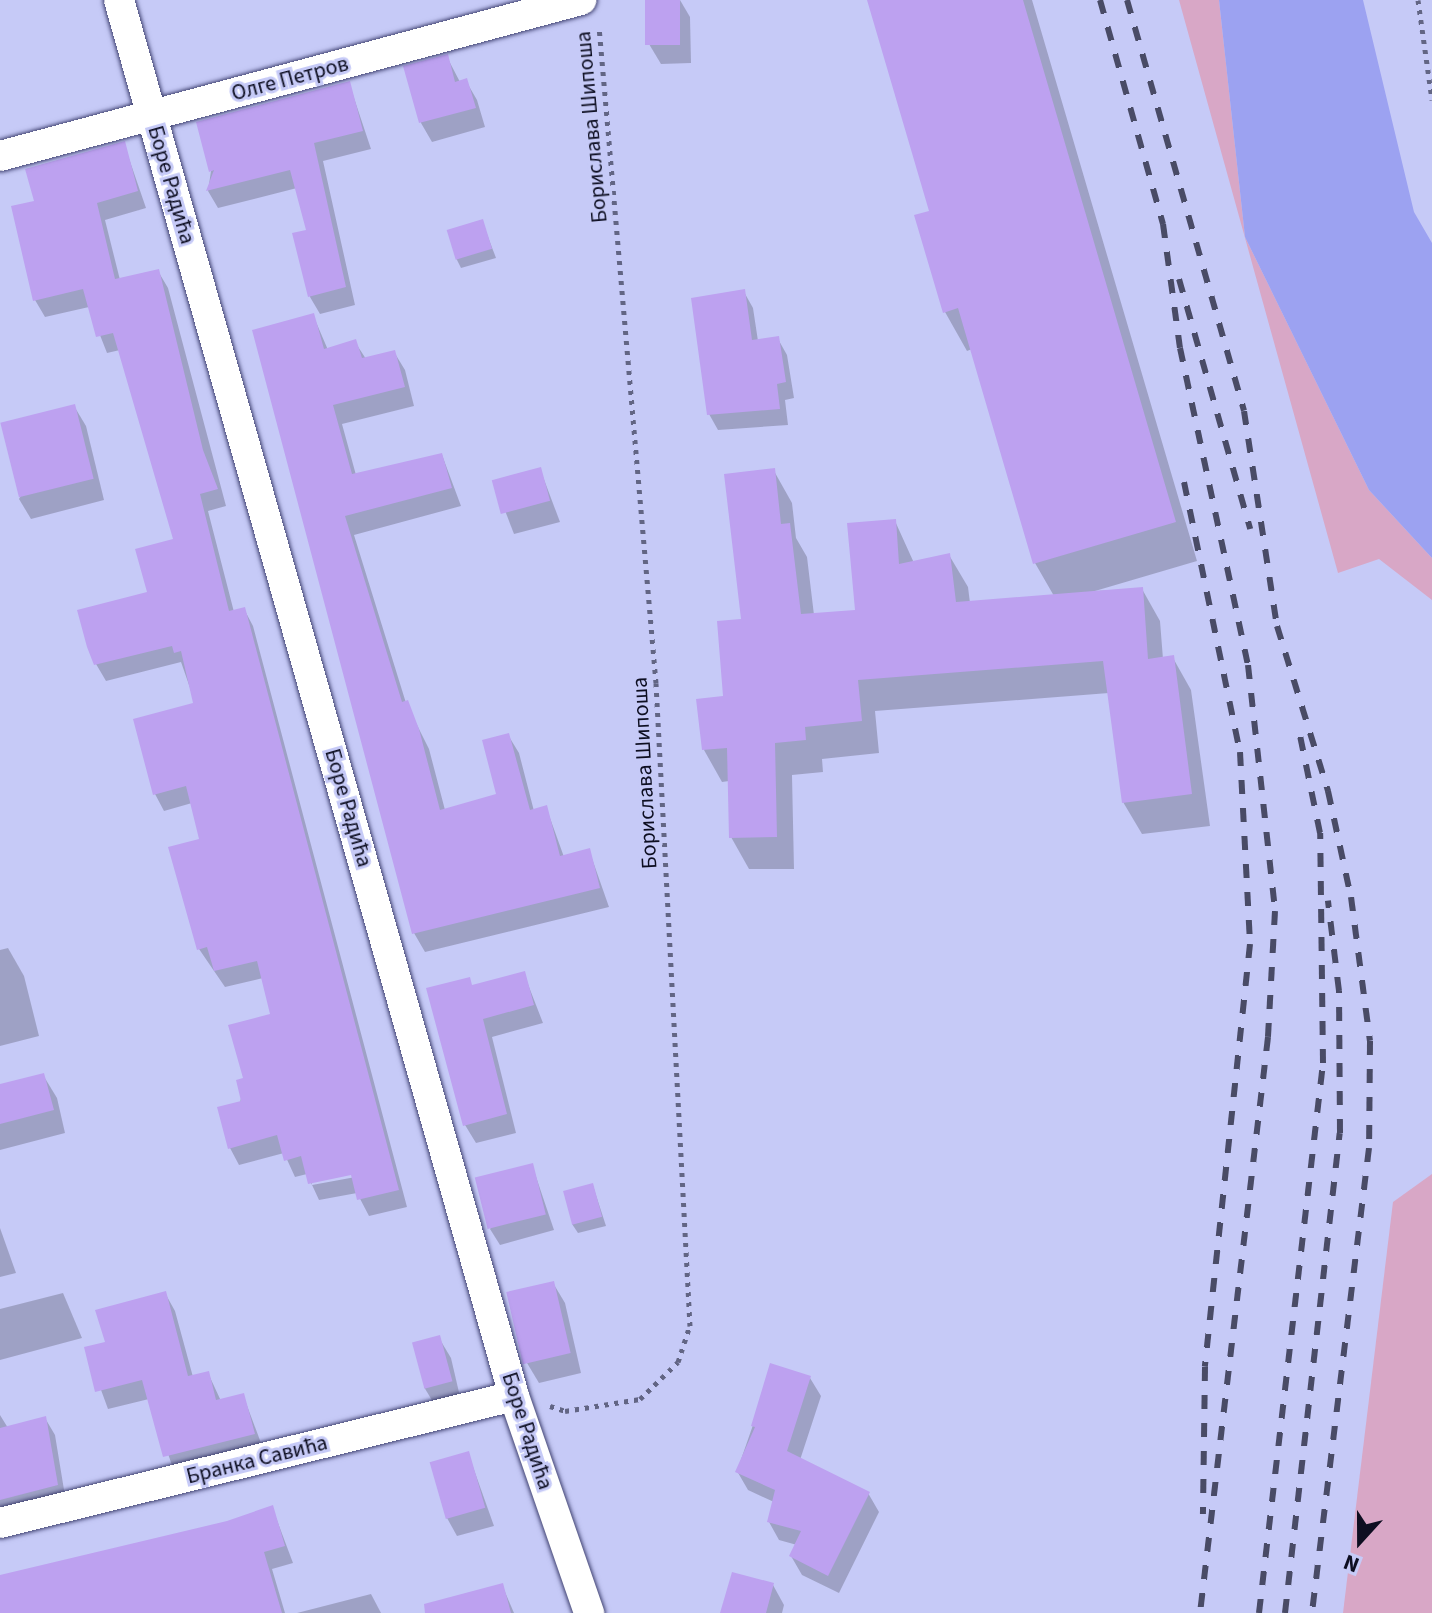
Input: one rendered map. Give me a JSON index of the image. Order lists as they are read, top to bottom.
{
  "streets": {
    "street": ["Олге Петров", "Боре Радића", "Бранка Савића"],
    "path": ["Борислава Шипоша"]
  },
  "crossings": [
    ["Олге Петров", "Борислава Шипоша"],
    ["Олге Петров", "Боре Радића"],
    ["Борислава Шипоша", "Боре Радића"],
    ["Борислава Шипоша", "Бранка Савића"],
    ["Боре Радића", "Бранка Савића"]
  ],
  "north": "bottom"
}
